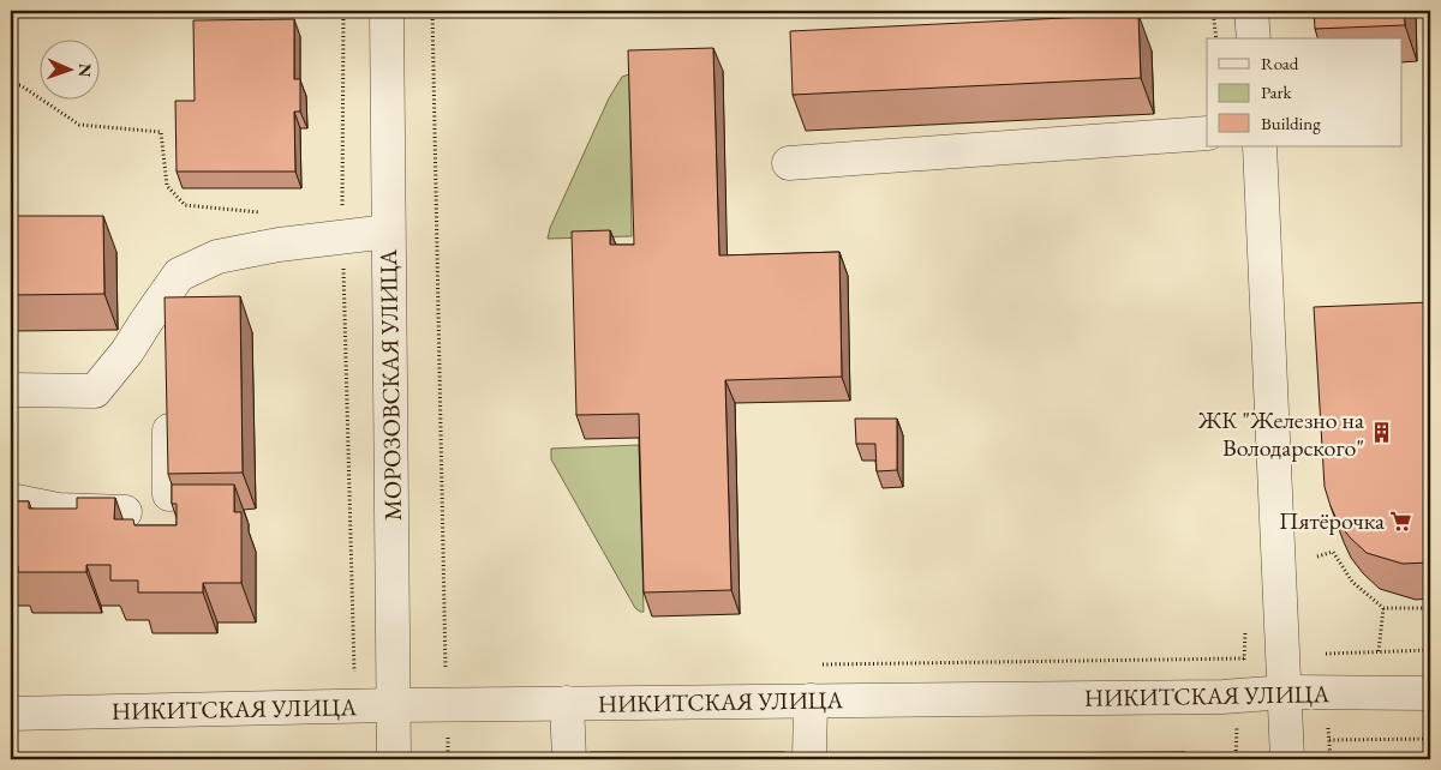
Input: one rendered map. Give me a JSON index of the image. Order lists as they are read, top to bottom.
{
  "streets": {
    "street": ["МОРОЗОВСКАЯ УЛИЦА", "НИКИТСКАЯ УЛИЦА"]
  },
  "crossings": [
    ["МОРОЗОВСКАЯ УЛИЦА", "НИКИТСКАЯ УЛИЦА"]
  ],
  "places": {
    "building": ["ЖК \"Железно на Володарского\""],
    "supermarket": ["Пятёрочка"]
  },
  "legend": ["Road", "Park", "Building"],
  "north": "right"
}
